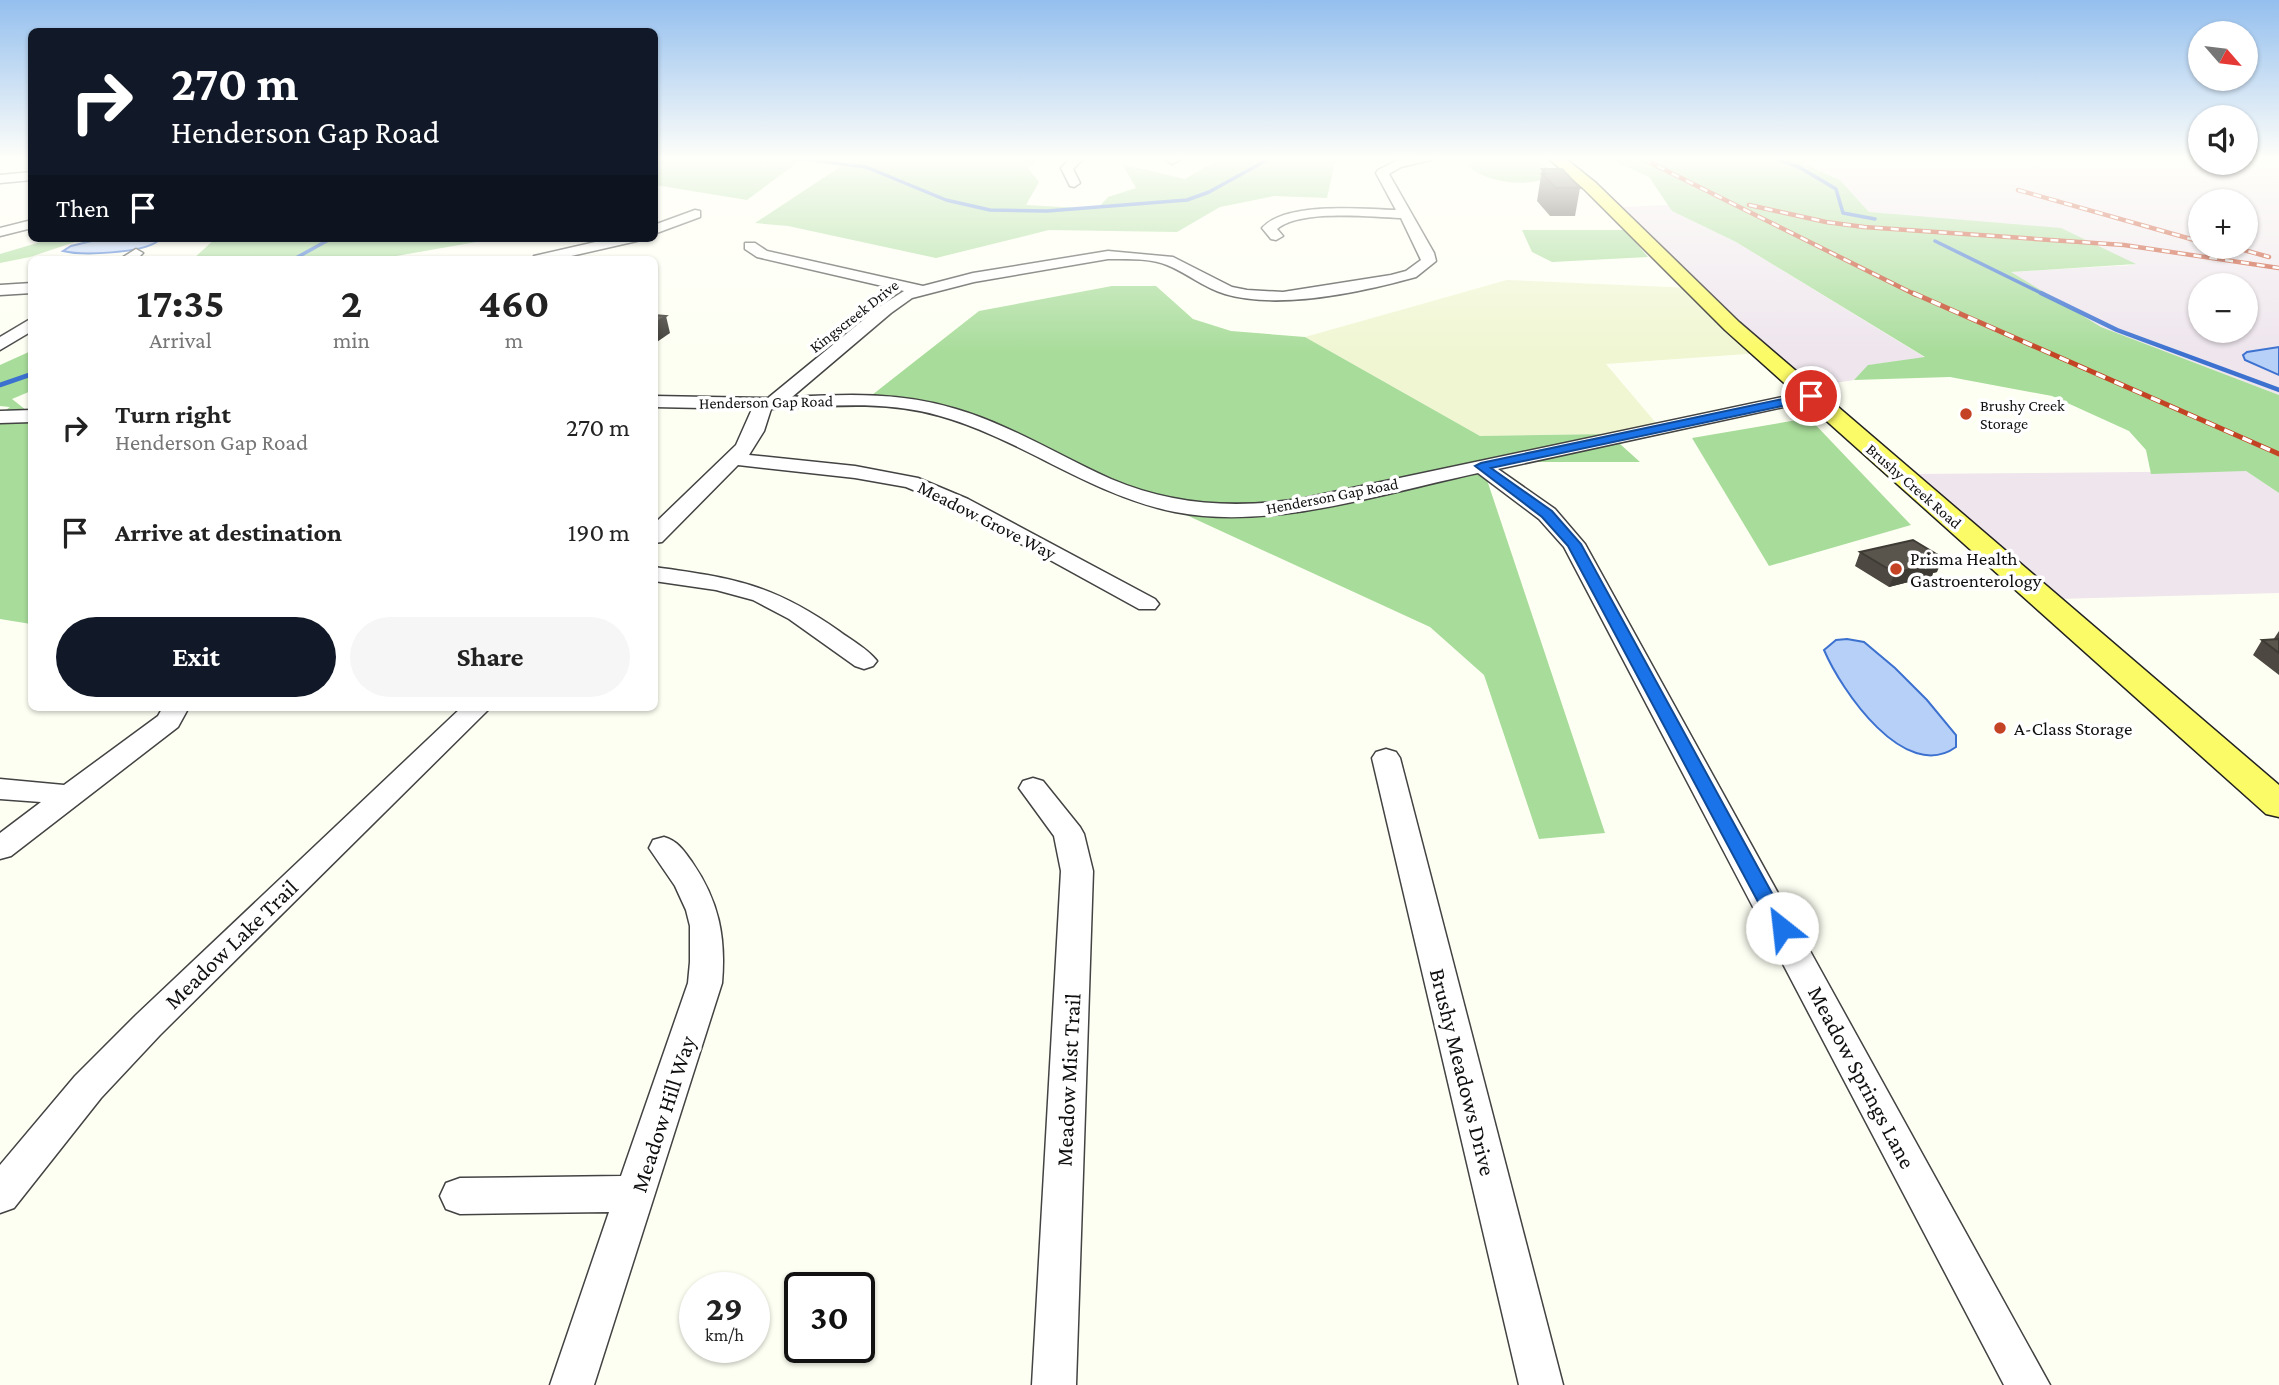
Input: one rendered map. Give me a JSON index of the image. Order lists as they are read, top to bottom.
{
  "streets": {
    "main road": ["Brushy Creek Road"],
    "street": [
      "Kingscreek Drive",
      "Henderson Gap Road",
      "Meadow Grove Way",
      "Meadow Lake Trail",
      "Brushy Meadows Drive",
      "Meadow Springs Lane",
      "Meadow Mist Trail",
      "Meadow Hill Way"
    ]
  },
  "crossings": [
    ["Kingscreek Drive", "Henderson Gap Road"],
    ["Henderson Gap Road", "Brushy Creek Road"],
    ["Henderson Gap Road", "Meadow Springs Lane"]
  ],
  "places": ["Brushy Creek Storage", "Prisma Health Gastroenterology", "A-Class Storage"],
  "north": "bottom right",
  "page": {
    "map_buttons": ["+", "−"],
    "turn": ["270 m", "Henderson Gap Road"],
    "then": "Then",
    "eta": [
      "17:35",
      "Arrival",
      "2",
      "min",
      "460",
      "m"
    ],
    "list": [
      {
        "name": "Turn right",
        "note": "Henderson Gap Road",
        "value": "270 m"
      },
      {
        "name": "Arrive at destination",
        "value": "190 m"
      }
    ],
    "buttons": ["Exit", "Share"],
    "speed": "29 km/h",
    "limit": "30"
  }
}
